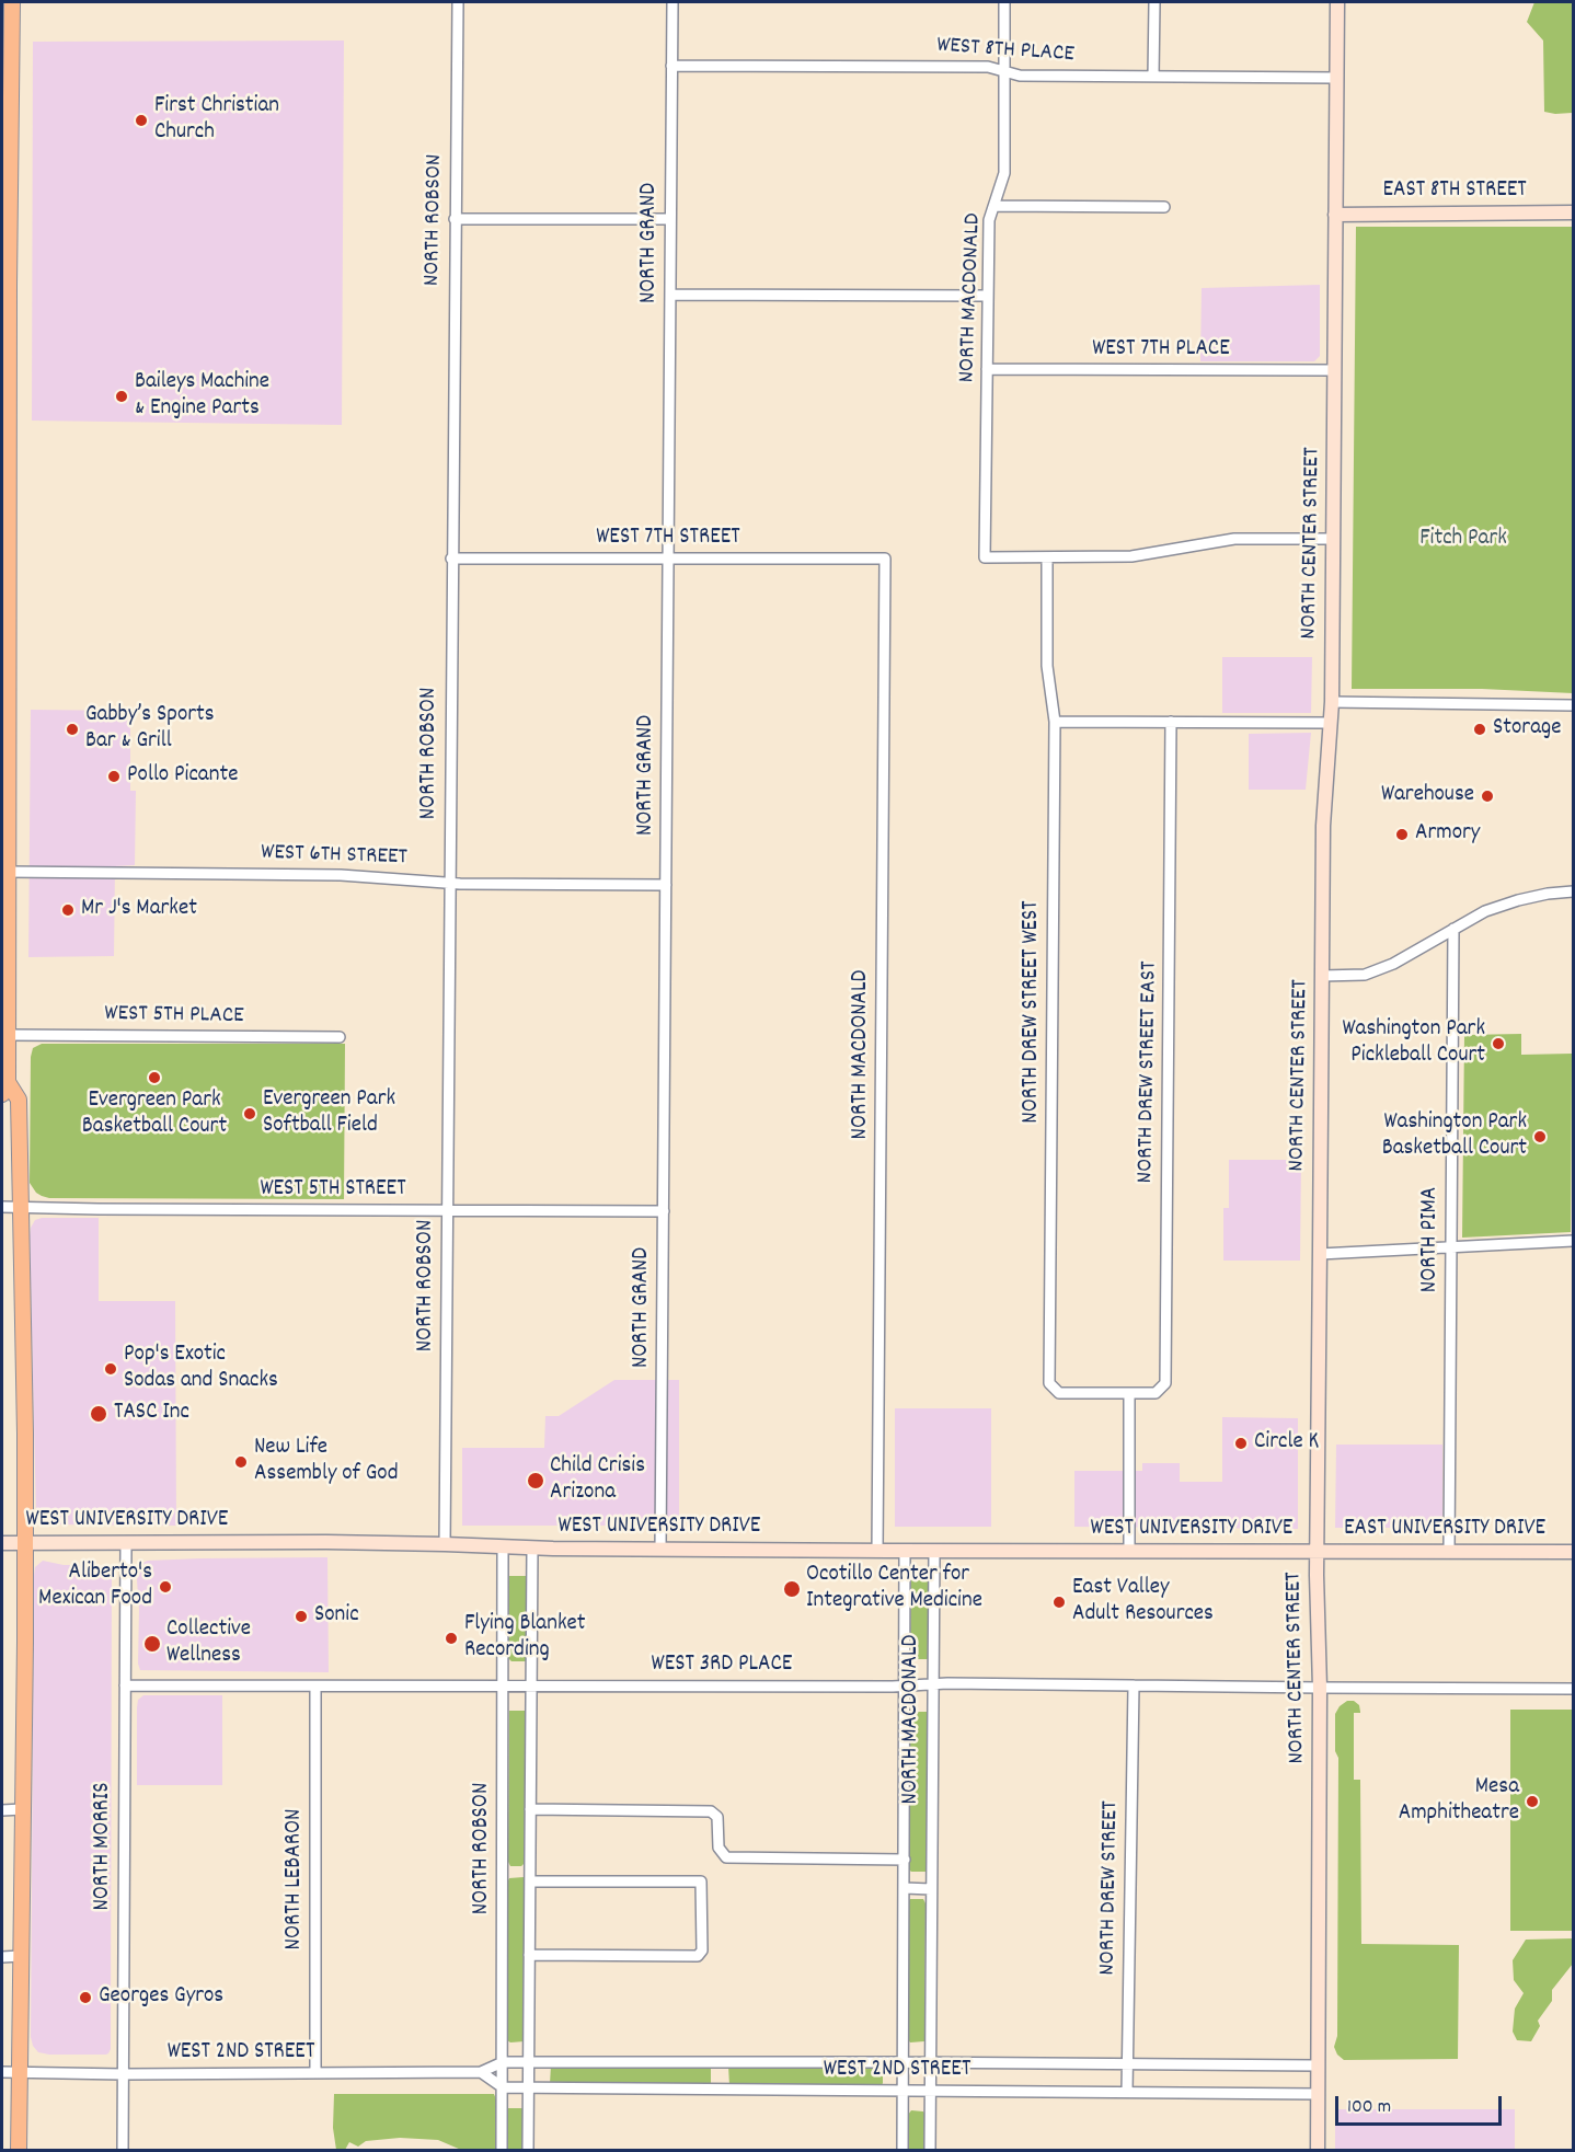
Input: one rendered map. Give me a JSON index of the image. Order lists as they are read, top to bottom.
{
  "streets": {
    "street": [
      "WEST 8TH PLACE",
      "EAST 8TH STREET",
      "NORTH ROBSON",
      "NORTH GRAND",
      "NORTH MACDONALD",
      "WEST 7TH PLACE",
      "WEST 7TH STREET",
      "NORTH CENTER STREET",
      "WEST 6TH STREET",
      "NORTH DREW STREET WEST",
      "WEST 5TH PLACE",
      "NORTH DREW STREET EAST",
      "WEST 5TH STREET",
      "NORTH PIMA",
      "WEST UNIVERSITY DRIVE",
      "EAST UNIVERSITY DRIVE",
      "WEST 3RD PLACE",
      "NORTH MORRIS",
      "NORTH LEBARON",
      "NORTH DREW STREET",
      "WEST 2ND STREET"
    ]
  },
  "crossings": [
    ["WEST 8TH PLACE", "NORTH GRAND"],
    ["WEST 8TH PLACE", "NORTH MACDONALD"],
    ["WEST 8TH PLACE", "NORTH CENTER STREET"],
    ["EAST 8TH STREET", "NORTH CENTER STREET"],
    ["NORTH ROBSON", "WEST 7TH STREET"],
    ["NORTH ROBSON", "WEST 6TH STREET"],
    ["NORTH ROBSON", "WEST 5TH STREET"],
    ["NORTH ROBSON", "WEST UNIVERSITY DRIVE"],
    ["NORTH ROBSON", "WEST 3RD PLACE"],
    ["NORTH ROBSON", "WEST 2ND STREET"],
    ["NORTH GRAND", "WEST 7TH STREET"],
    ["NORTH GRAND", "WEST 6TH STREET"],
    ["NORTH GRAND", "WEST 5TH STREET"],
    ["NORTH GRAND", "WEST UNIVERSITY DRIVE"],
    ["NORTH MACDONALD", "WEST 7TH PLACE"],
    ["NORTH MACDONALD", "WEST 7TH STREET"],
    ["NORTH MACDONALD", "NORTH DREW STREET WEST"],
    ["NORTH MACDONALD", "WEST UNIVERSITY DRIVE"],
    ["NORTH MACDONALD", "WEST 3RD PLACE"],
    ["NORTH MACDONALD", "WEST 2ND STREET"],
    ["WEST 7TH PLACE", "NORTH CENTER STREET"],
    ["NORTH CENTER STREET", "WEST UNIVERSITY DRIVE"],
    ["NORTH CENTER STREET", "EAST UNIVERSITY DRIVE"],
    ["NORTH CENTER STREET", "WEST 3RD PLACE"],
    ["NORTH CENTER STREET", "WEST 2ND STREET"],
    ["NORTH DREW STREET WEST", "NORTH DREW STREET EAST"],
    ["NORTH PIMA", "EAST UNIVERSITY DRIVE"],
    ["WEST UNIVERSITY DRIVE", "EAST UNIVERSITY DRIVE"],
    ["WEST UNIVERSITY DRIVE", "NORTH MORRIS"],
    ["WEST 3RD PLACE", "NORTH MORRIS"],
    ["WEST 3RD PLACE", "NORTH LEBARON"],
    ["WEST 3RD PLACE", "NORTH DREW STREET"],
    ["NORTH MORRIS", "WEST 2ND STREET"],
    ["NORTH LEBARON", "WEST 2ND STREET"],
    ["NORTH DREW STREET", "WEST 2ND STREET"]
  ],
  "parks": ["Fitch Park"],
  "places": [
    "First Christian Church",
    "Baileys Machine & Engine Parts",
    "Gabby’s Sports Bar & Grill",
    "Storage",
    "Pollo Picante",
    "Warehouse",
    "Armory",
    "Mr J's Market",
    "Washington Park Pickleball Court",
    "Evergreen Park Basketball Court",
    "Evergreen Park Softball Field",
    "Washington Park Basketball Court",
    "Pop's Exotic Sodas and Snacks",
    "TASC Inc",
    "Circle K",
    "New Life Assembly of God",
    "Child Crisis Arizona",
    "Aliberto's Mexican Food",
    "Ocotillo Center for Integrative Medicine",
    "East Valley Adult Resources",
    "Sonic",
    "Flying Blanket Recording",
    "Collective Wellness",
    "Mesa Amphitheatre",
    "Georges Gyros"
  ],
  "scale_bar": "100 m"
}
